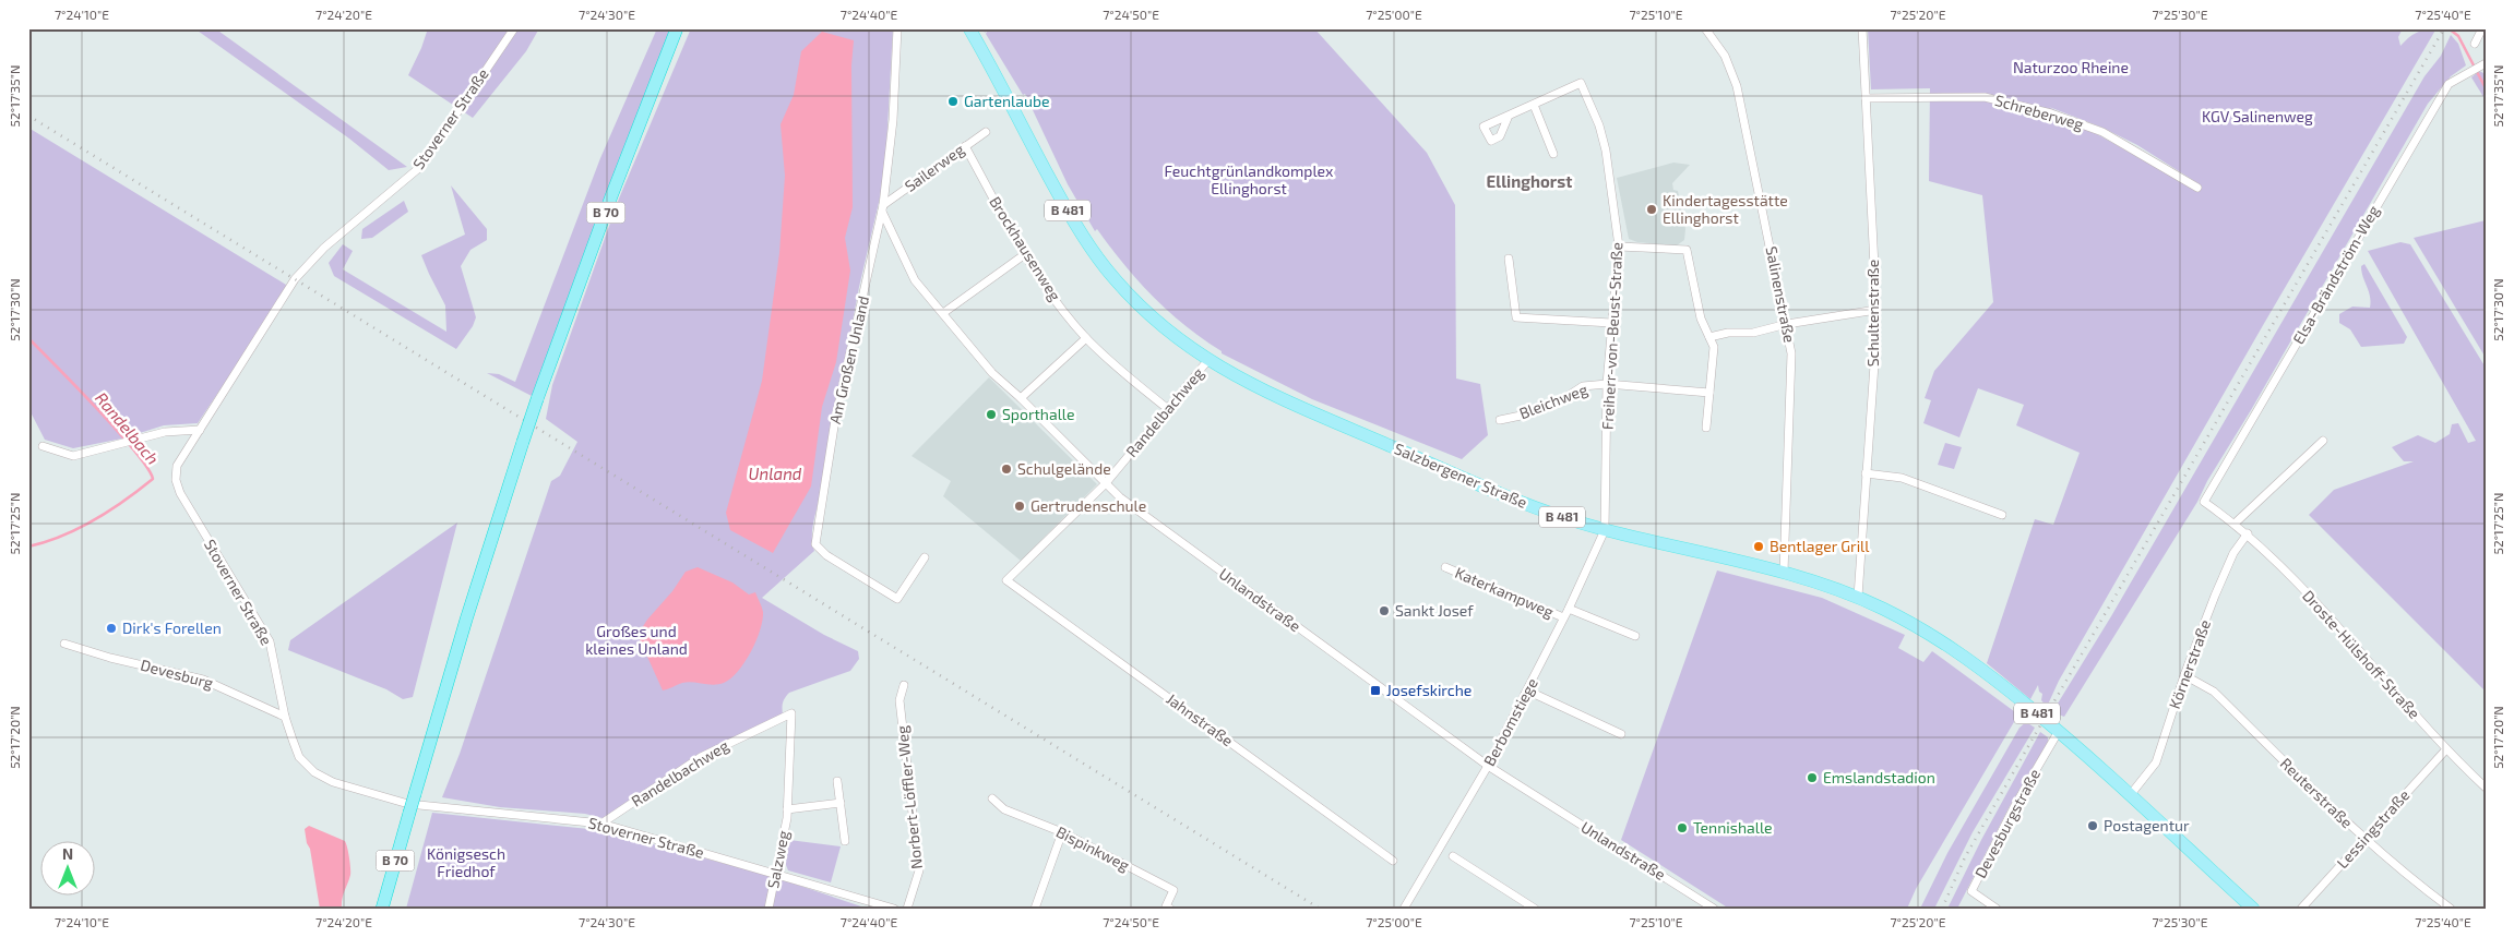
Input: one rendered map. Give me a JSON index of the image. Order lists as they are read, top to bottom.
{
  "streets": {
    "highway": ["B 70"],
    "main road": ["B 481", "Salzbergener Straße"],
    "street": [
      "Schreberweg",
      "Stoverner Straße",
      "Sailerweg",
      "Brockhausenweg",
      "Elsa-Brändström-Weg",
      "Salinenstraße",
      "Schultenstraße",
      "Freiherr-von-Beust-Straße",
      "Am Großen Unland",
      "Bleichweg",
      "Randelbachweg",
      "Katerkampweg",
      "Unlandstraße",
      "Droste-Hülshoff-Straße",
      "Körnerstraße",
      "Devesburg",
      "Jahnstraße",
      "Berbomstiege",
      "Reuterstraße",
      "Norbert-Löffler-Weg",
      "Devesburgstraße",
      "Lessingstraße",
      "Bispinkweg",
      "Salzweg"
    ]
  },
  "crossings": [
    ["Schreberweg", "Schultenstraße"],
    ["Stoverner Straße", "Randelbachweg"],
    ["Stoverner Straße", "Devesburg"],
    ["Stoverner Straße", "Salzweg"],
    ["Sailerweg", "Brockhausenweg"],
    ["Sailerweg", "Am Großen Unland"],
    ["Sailerweg", "Unlandstraße"],
    ["Brockhausenweg", "Randelbachweg"],
    ["Elsa-Brändström-Weg", "Droste-Hülshoff-Straße"],
    ["Salinenstraße", "Salzbergener Straße"],
    ["Schultenstraße", "Salzbergener Straße"],
    ["Freiherr-von-Beust-Straße", "Bleichweg"],
    ["Freiherr-von-Beust-Straße", "Salzbergener Straße"],
    ["Freiherr-von-Beust-Straße", "Berbomstiege"],
    ["Am Großen Unland", "Unlandstraße"],
    ["Randelbachweg", "Salzbergener Straße"],
    ["Randelbachweg", "Unlandstraße"],
    ["Randelbachweg", "Jahnstraße"],
    ["Randelbachweg", "Salzweg"],
    ["Salzbergener Straße", "Körnerstraße"],
    ["Salzbergener Straße", "Berbomstiege"],
    ["Salzbergener Straße", "Devesburgstraße"],
    ["Katerkampweg", "Berbomstiege"],
    ["Unlandstraße", "Berbomstiege"],
    ["Droste-Hülshoff-Straße", "Körnerstraße"],
    ["Droste-Hülshoff-Straße", "Lessingstraße"],
    ["Körnerstraße", "Reuterstraße"],
    ["Reuterstraße", "Lessingstraße"]
  ],
  "districts": ["Ellinghorst"],
  "water": ["Randelbach", "Unland"],
  "parks": [
    "Naturzoo Rheine",
    "KGV Salinenweg",
    "Feuchtgrünlandkomplex Ellinghorst",
    "Großes und kleines Unland",
    "Königsesch Friedhof"
  ],
  "places": {
    "other": [
      "Gartenlaube",
      "Kindertagesstätte Ellinghorst",
      "Sporthalle",
      "Schulgelände",
      "Gertrudenschule",
      "Bentlager Grill",
      "Sankt Josef",
      "Dirk's Forellen",
      "Emslandstadion",
      "Postagentur",
      "Tennishalle"
    ],
    "transit": ["Josefskirche"]
  },
  "north": "top",
  "coordinates": [
    "7°24'10\"E",
    "7°24'20\"E",
    "7°24'30\"E",
    "7°24'40\"E",
    "7°24'50\"E",
    "7°25'00\"E",
    "7°25'10\"E",
    "7°25'20\"E",
    "7°25'30\"E",
    "7°25'40\"E",
    "52°17'35\"N",
    "52°17'30\"N",
    "52°17'25\"N",
    "52°17'20\"N"
  ]
}
